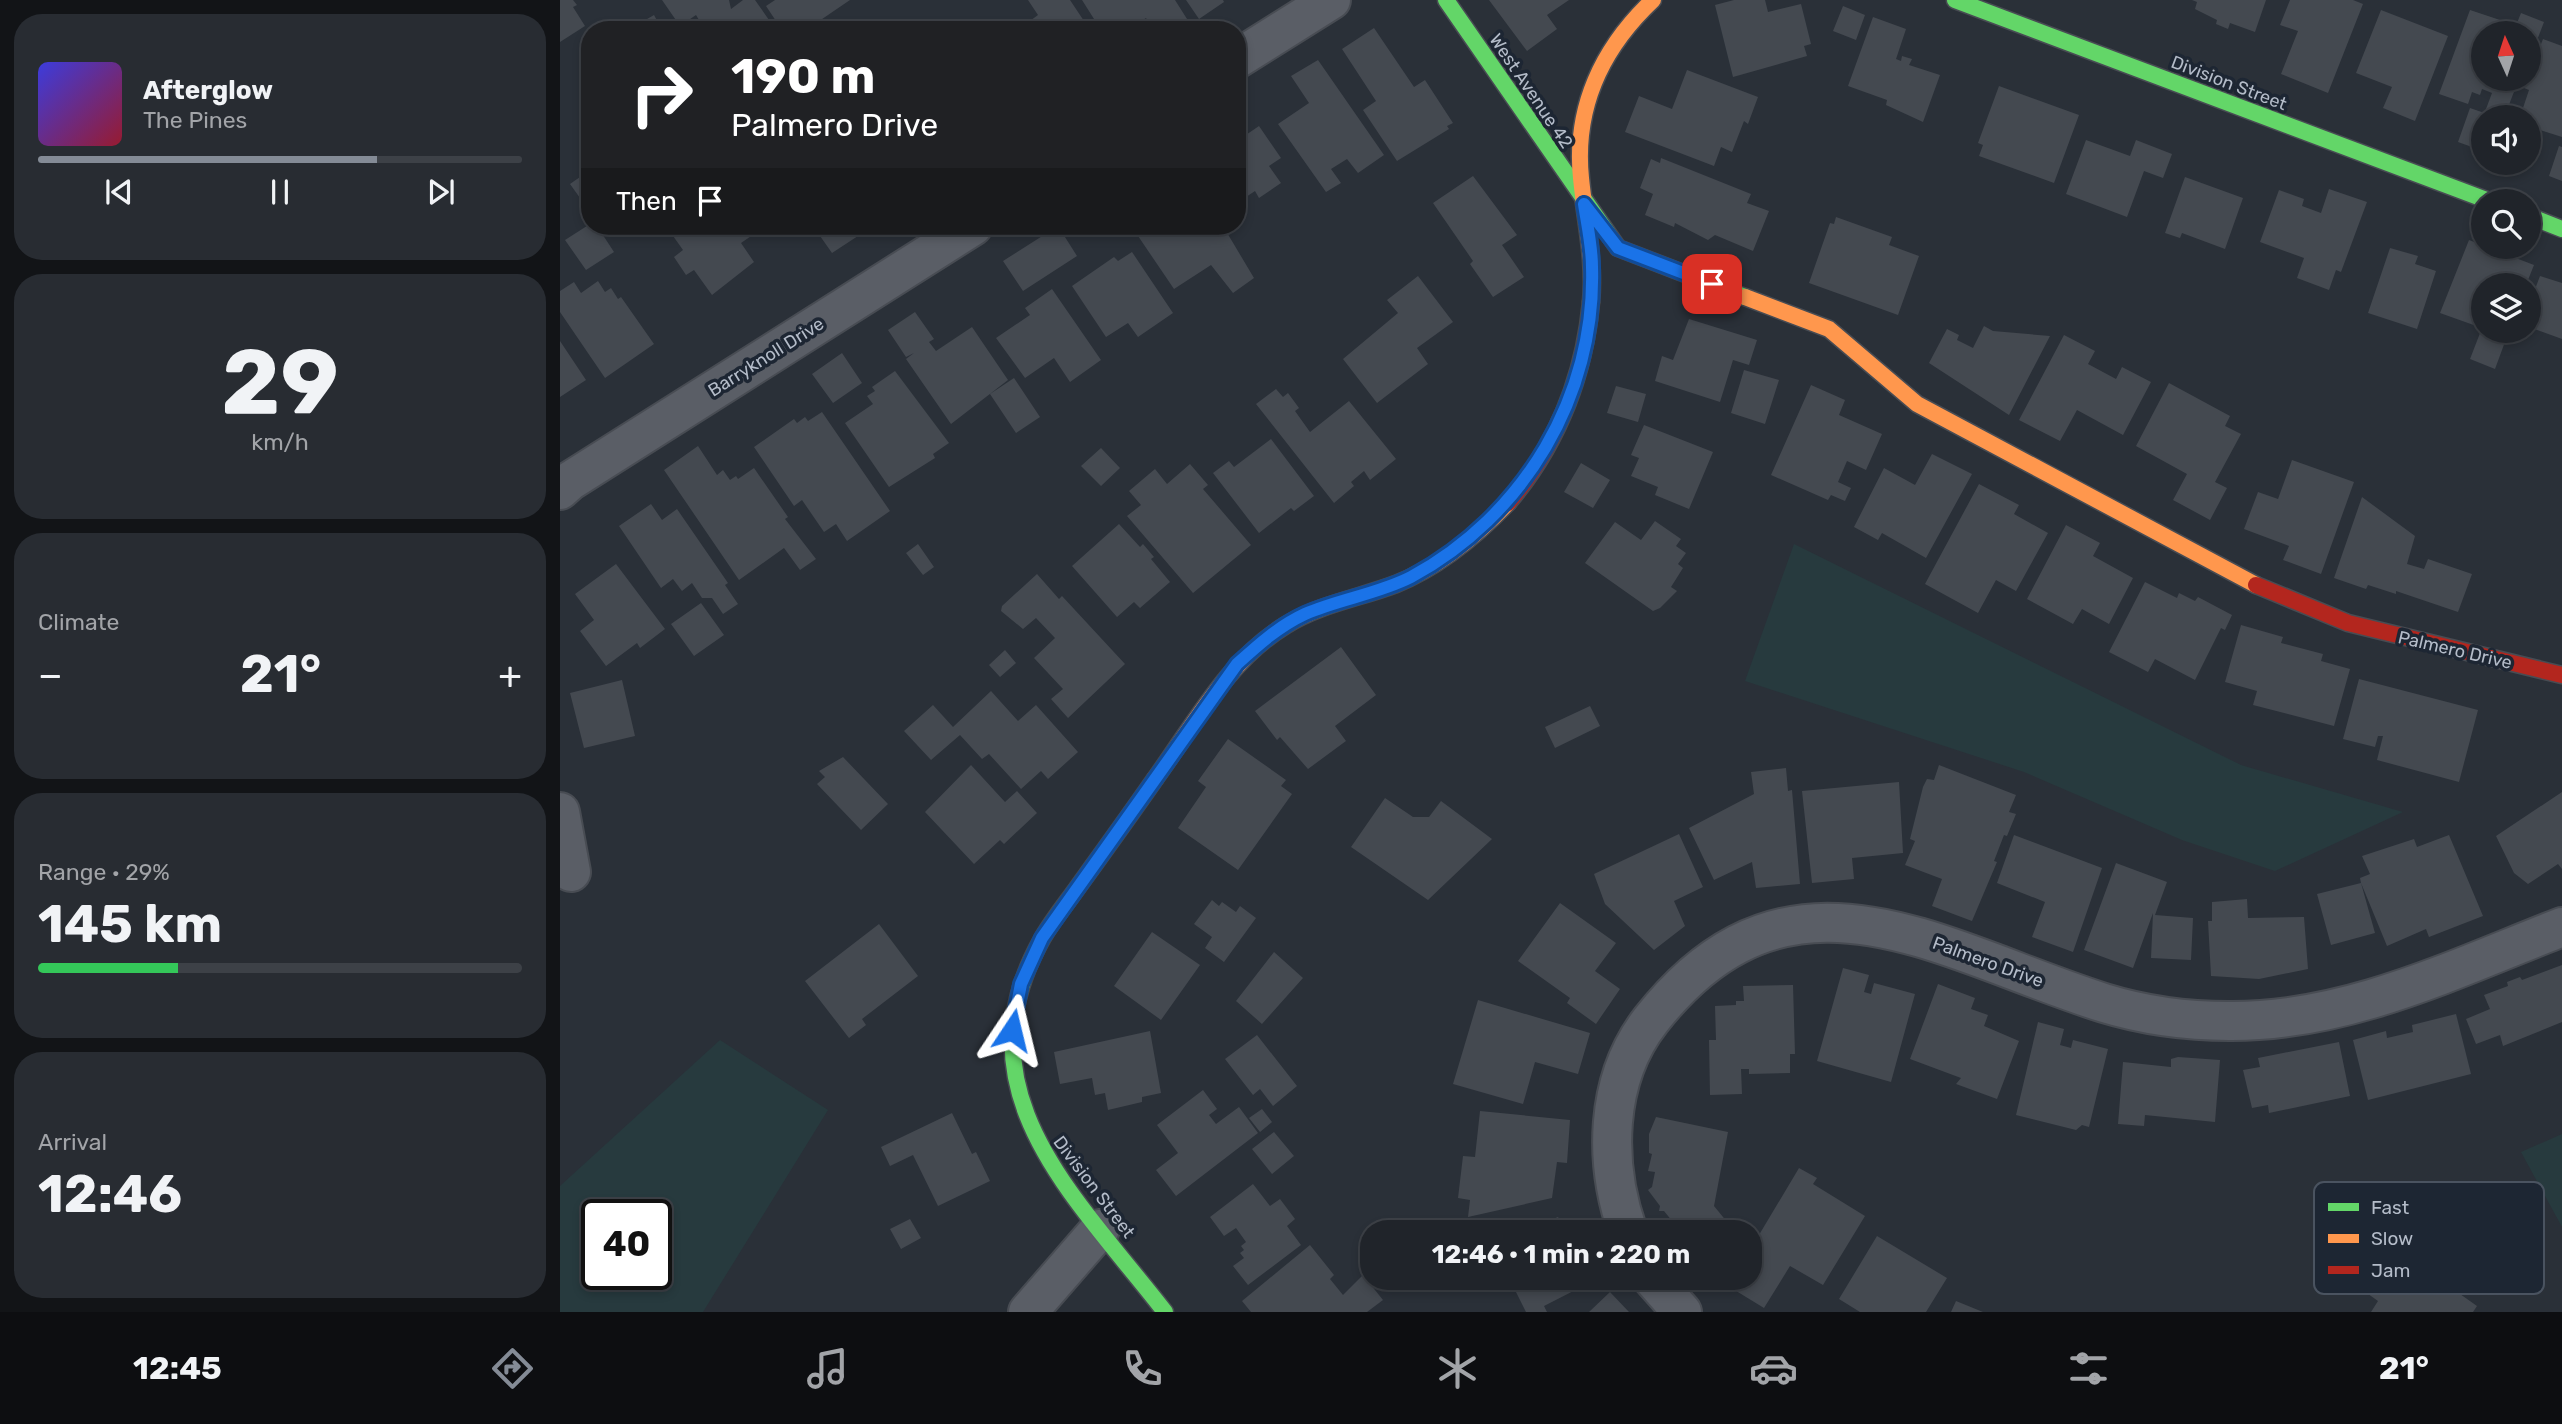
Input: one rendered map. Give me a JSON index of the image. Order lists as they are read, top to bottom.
{
  "streets": {
    "street": [
      "Division Street",
      "West Avenue 42",
      "Barryknoll Drive",
      "Palmero Drive"
    ]
  },
  "crossings": [
    ["Division Street", "West Avenue 42"],
    ["Division Street", "Palmero Drive"],
    ["West Avenue 42", "Palmero Drive"]
  ],
  "legend": ["Fast", "Slow", "Jam"],
  "north": "top",
  "page": {
    "turn": ["190 m", "Palmero Drive"],
    "song": ["Afterglow", "The Pines"],
    "then": "Then",
    "tile": [
      ["29", "km/h"],
      "Climate",
      ["Range · 29%", "145 km"],
      ["Arrival", "12:46"]
    ],
    "heat": ["−", "21°", "+"],
    "limit": "40",
    "trip": "12:46 · 1 min · 220 m",
    "tabs": ["12:45", "21°"]
  }
}
